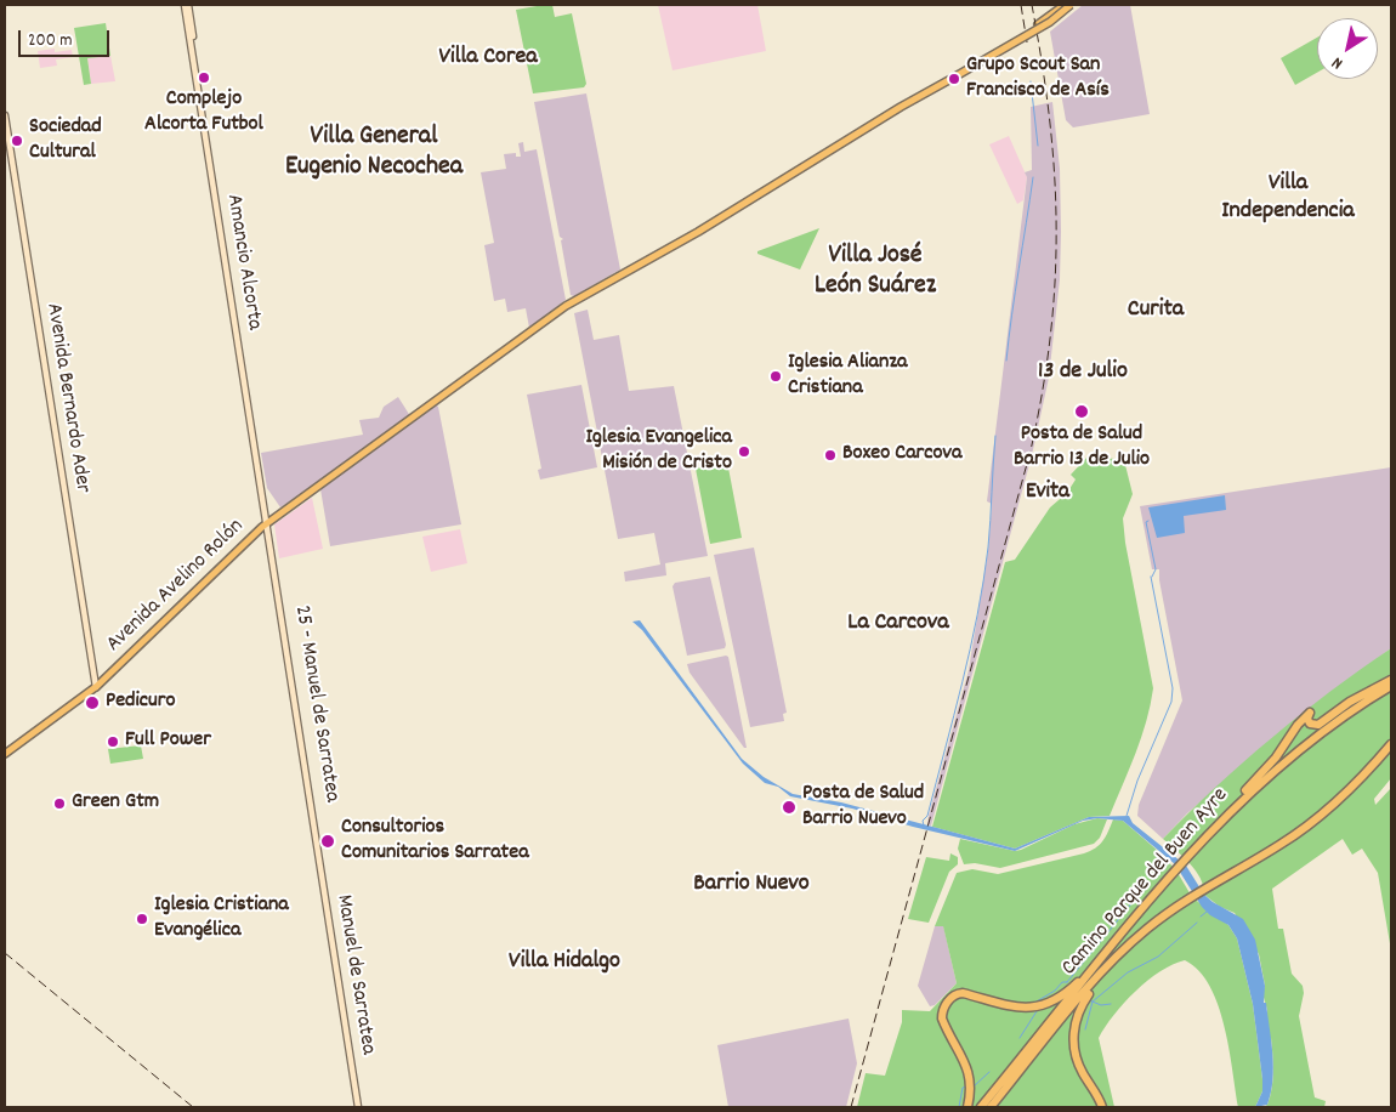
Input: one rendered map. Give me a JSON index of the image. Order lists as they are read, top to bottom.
{
  "streets": {
    "highway": ["Camino Parque del Buen Ayre"],
    "main road": ["Avenida Bernardo Ader", "Avenida Avelino Rolón", "25 - Manuel de Sarratea"]
  },
  "crossings": [
    ["Avenida Bernardo Ader", "Avenida Avelino Rolón"],
    ["Avenida Avelino Rolón", "25 - Manuel de Sarratea"]
  ],
  "districts": [
    "Villa Corea",
    "Villa General Eugenio Necochea",
    "Villa Independencia",
    "Villa José León Suárez",
    "Curita",
    "13 de Julio",
    "Evita",
    "La Carcova",
    "Barrio Nuevo",
    "Villa Hidalgo"
  ],
  "places": [
    "Complejo Alcorta Futbol",
    "Grupo Scout San Francisco de Asís",
    "Sociedad Cultural",
    "Iglesia Alianza Cristiana",
    "Posta de Salud Barrio 13 de Julio",
    "Iglesia Evangelica Misión de Cristo",
    "Boxeo Carcova",
    "Pedicuro",
    "Full Power",
    "Green Gtm",
    "Posta de Salud Barrio Nuevo",
    "Consultorios Comunitarios Sarratea",
    "Iglesia Cristiana Evangélica"
  ],
  "scale_bar": "200 m",
  "north": "bottom left"
}
